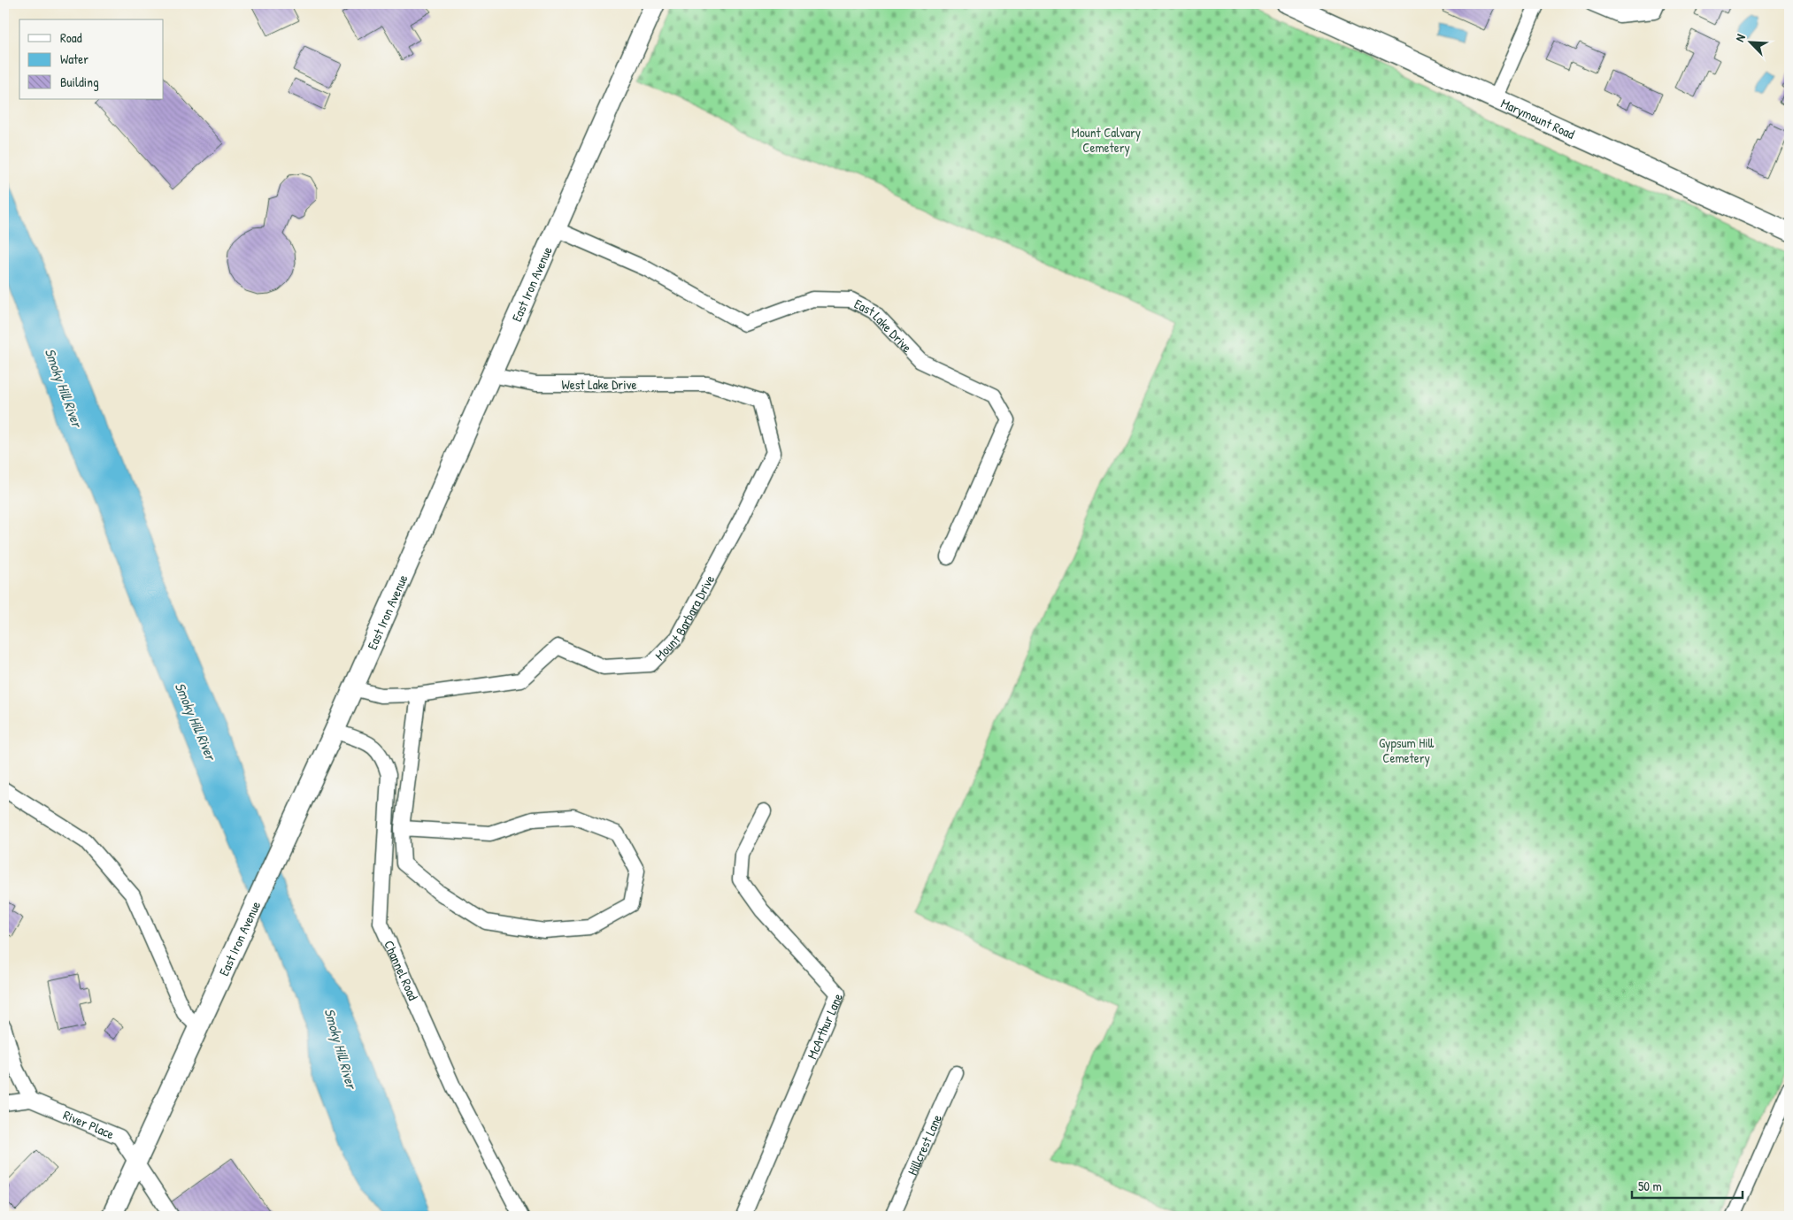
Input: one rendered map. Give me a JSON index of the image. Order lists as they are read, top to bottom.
{
  "streets": {
    "street": [
      "Marymount Road",
      "East Iron Avenue",
      "East Lake Drive",
      "West Lake Drive",
      "Mount Barbara Drive",
      "Channel Road",
      "McArthur Lane",
      "River Place",
      "Hillcrest Lane"
    ]
  },
  "crossings": [
    ["East Iron Avenue", "East Lake Drive"],
    ["East Iron Avenue", "West Lake Drive"],
    ["East Iron Avenue", "Mount Barbara Drive"],
    ["East Iron Avenue", "Channel Road"],
    ["East Iron Avenue", "River Place"],
    ["West Lake Drive", "Mount Barbara Drive"]
  ],
  "water": ["Smoky Hill River"],
  "parks": ["Mount Calvary Cemetery", "Gypsum Hill Cemetery"],
  "legend": ["Road", "Water", "Building"],
  "scale_bar": "50 m",
  "north": "top left"
}
